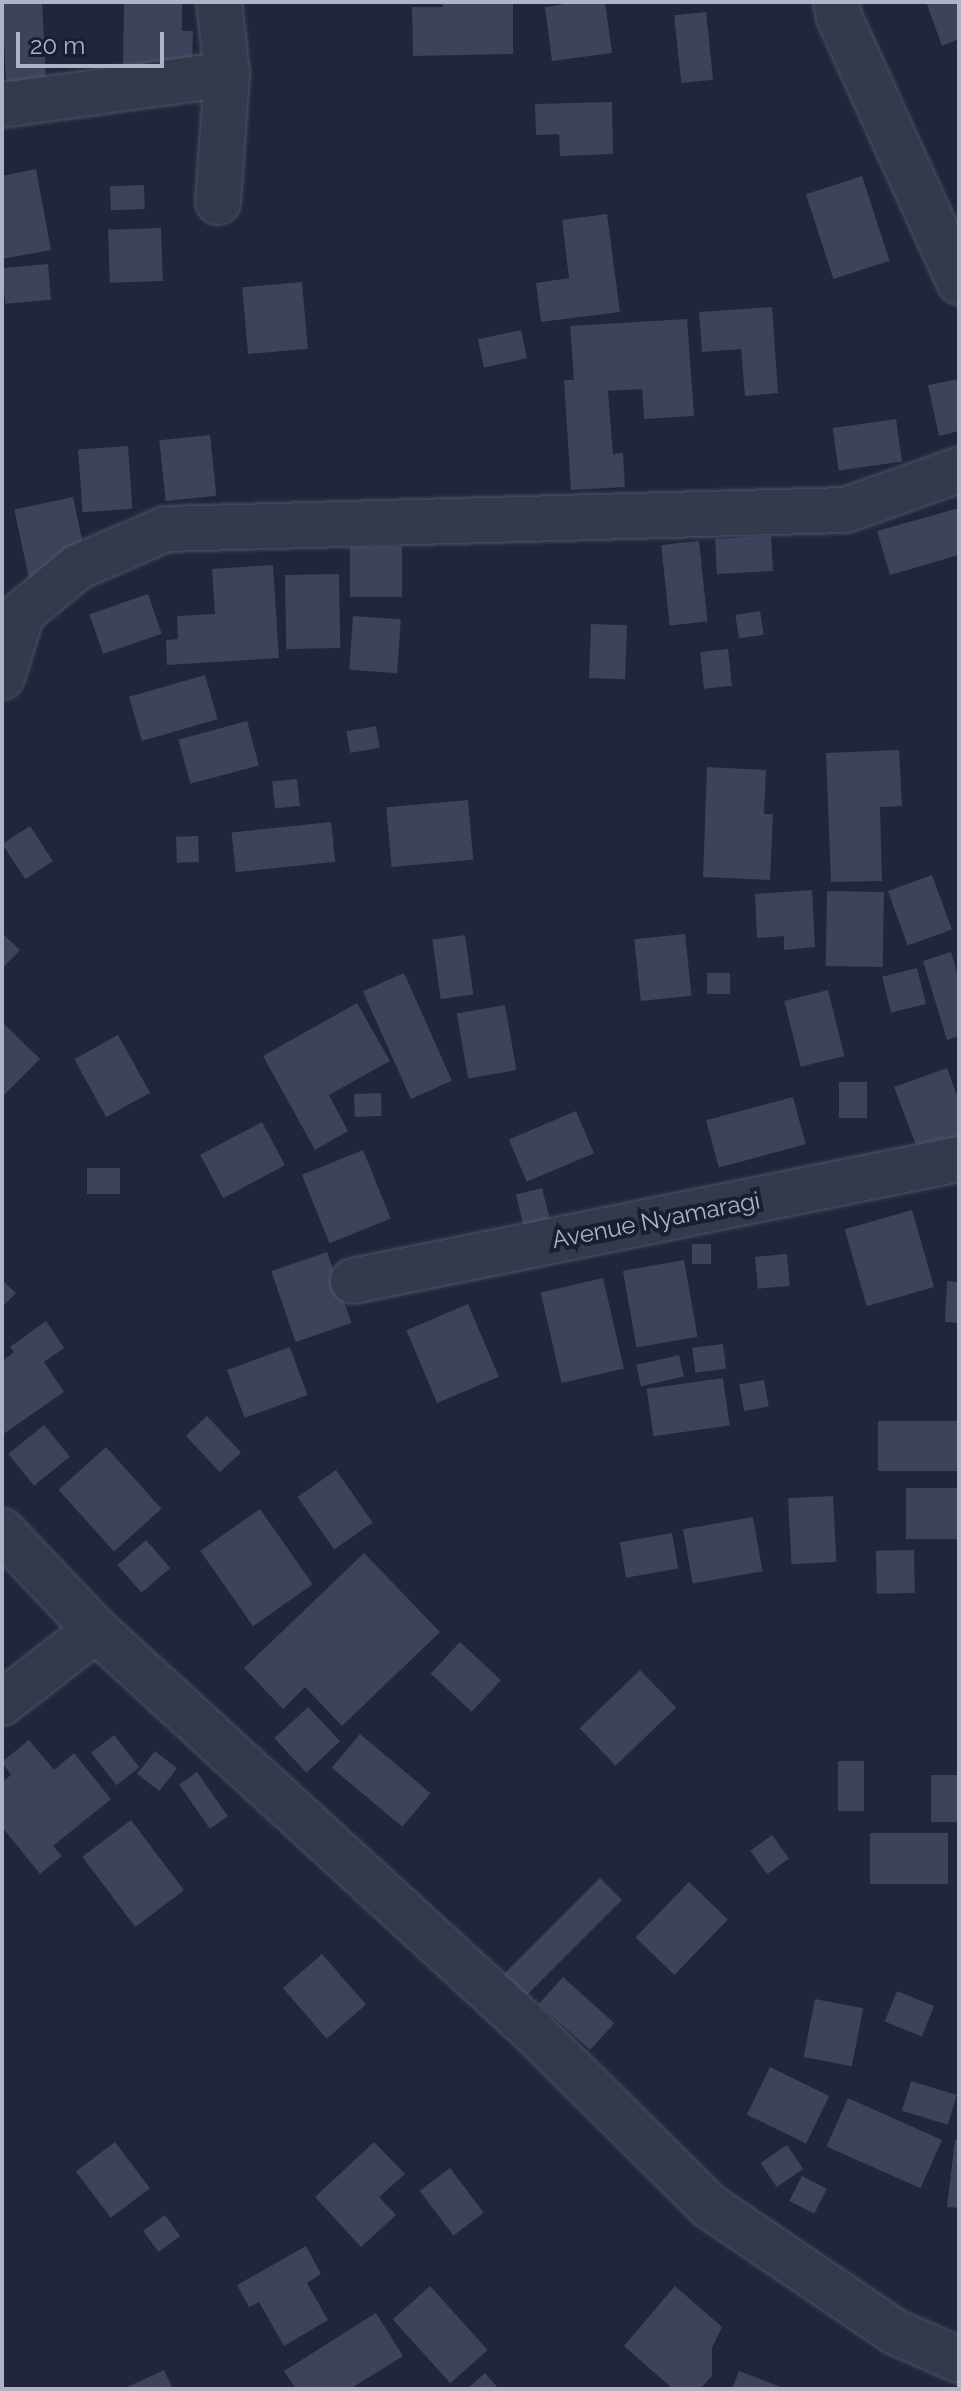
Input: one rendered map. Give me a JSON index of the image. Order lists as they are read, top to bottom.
{
  "streets": {
    "street": ["Avenue Nyamaragi"]
  },
  "scale_bar": "20 m"
}
